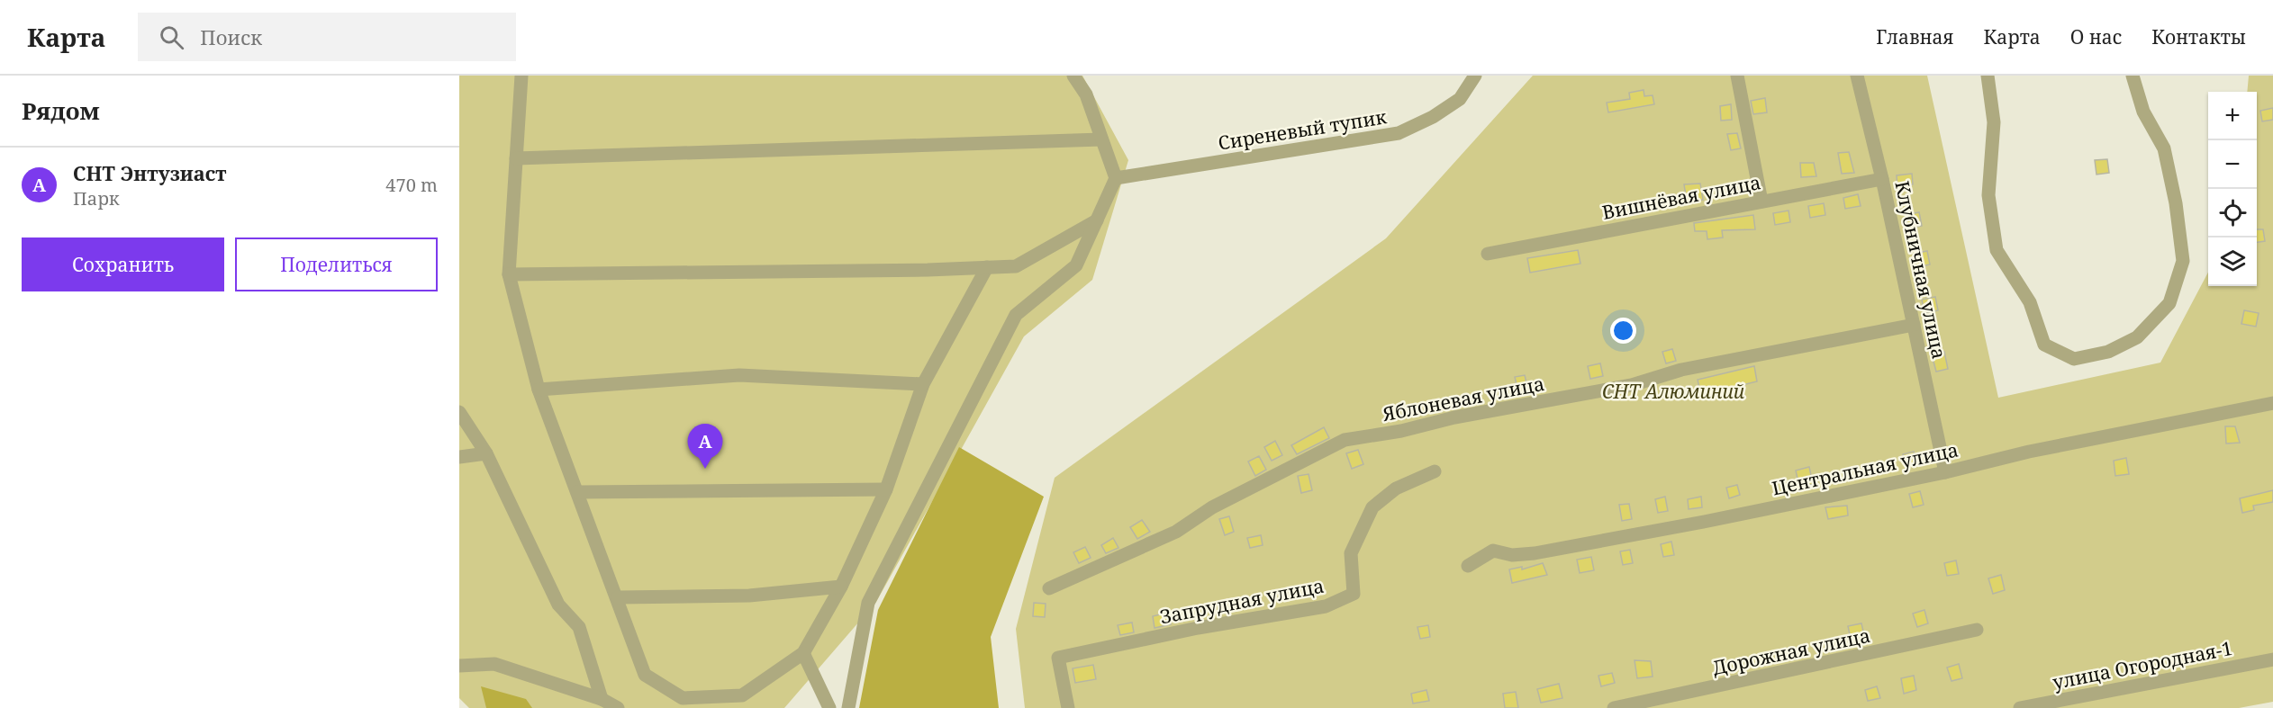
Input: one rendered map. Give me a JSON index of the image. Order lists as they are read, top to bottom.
{
  "streets": {
    "street": [
      "Сиреневый тупик",
      "Вишнёвая улица",
      "Клубничная улица",
      "Яблоневая улица",
      "Центральная улица",
      "Запрудная улица",
      "Дорожная улица",
      "улица Огородная-1"
    ]
  },
  "crossings": [
    ["Вишнёвая улица", "Клубничная улица"],
    ["Клубничная улица", "Яблоневая улица"],
    ["Клубничная улица", "Центральная улица"]
  ],
  "parks": ["СНТ Алюминий"],
  "page": {
    "header": "Карта",
    "search": "Поиск",
    "nav": [
      "Главная",
      "Карта",
      "О нас",
      "Контакты"
    ],
    "heading": "Рядом",
    "map_buttons": ["+", "−"],
    "list": [
      {
        "mark": "A",
        "name": "СНТ Энтузиаст",
        "note": "Парк",
        "value": "470 m"
      }
    ],
    "buttons": ["Сохранить", "Поделиться"],
    "pins": "A"
  }
}
